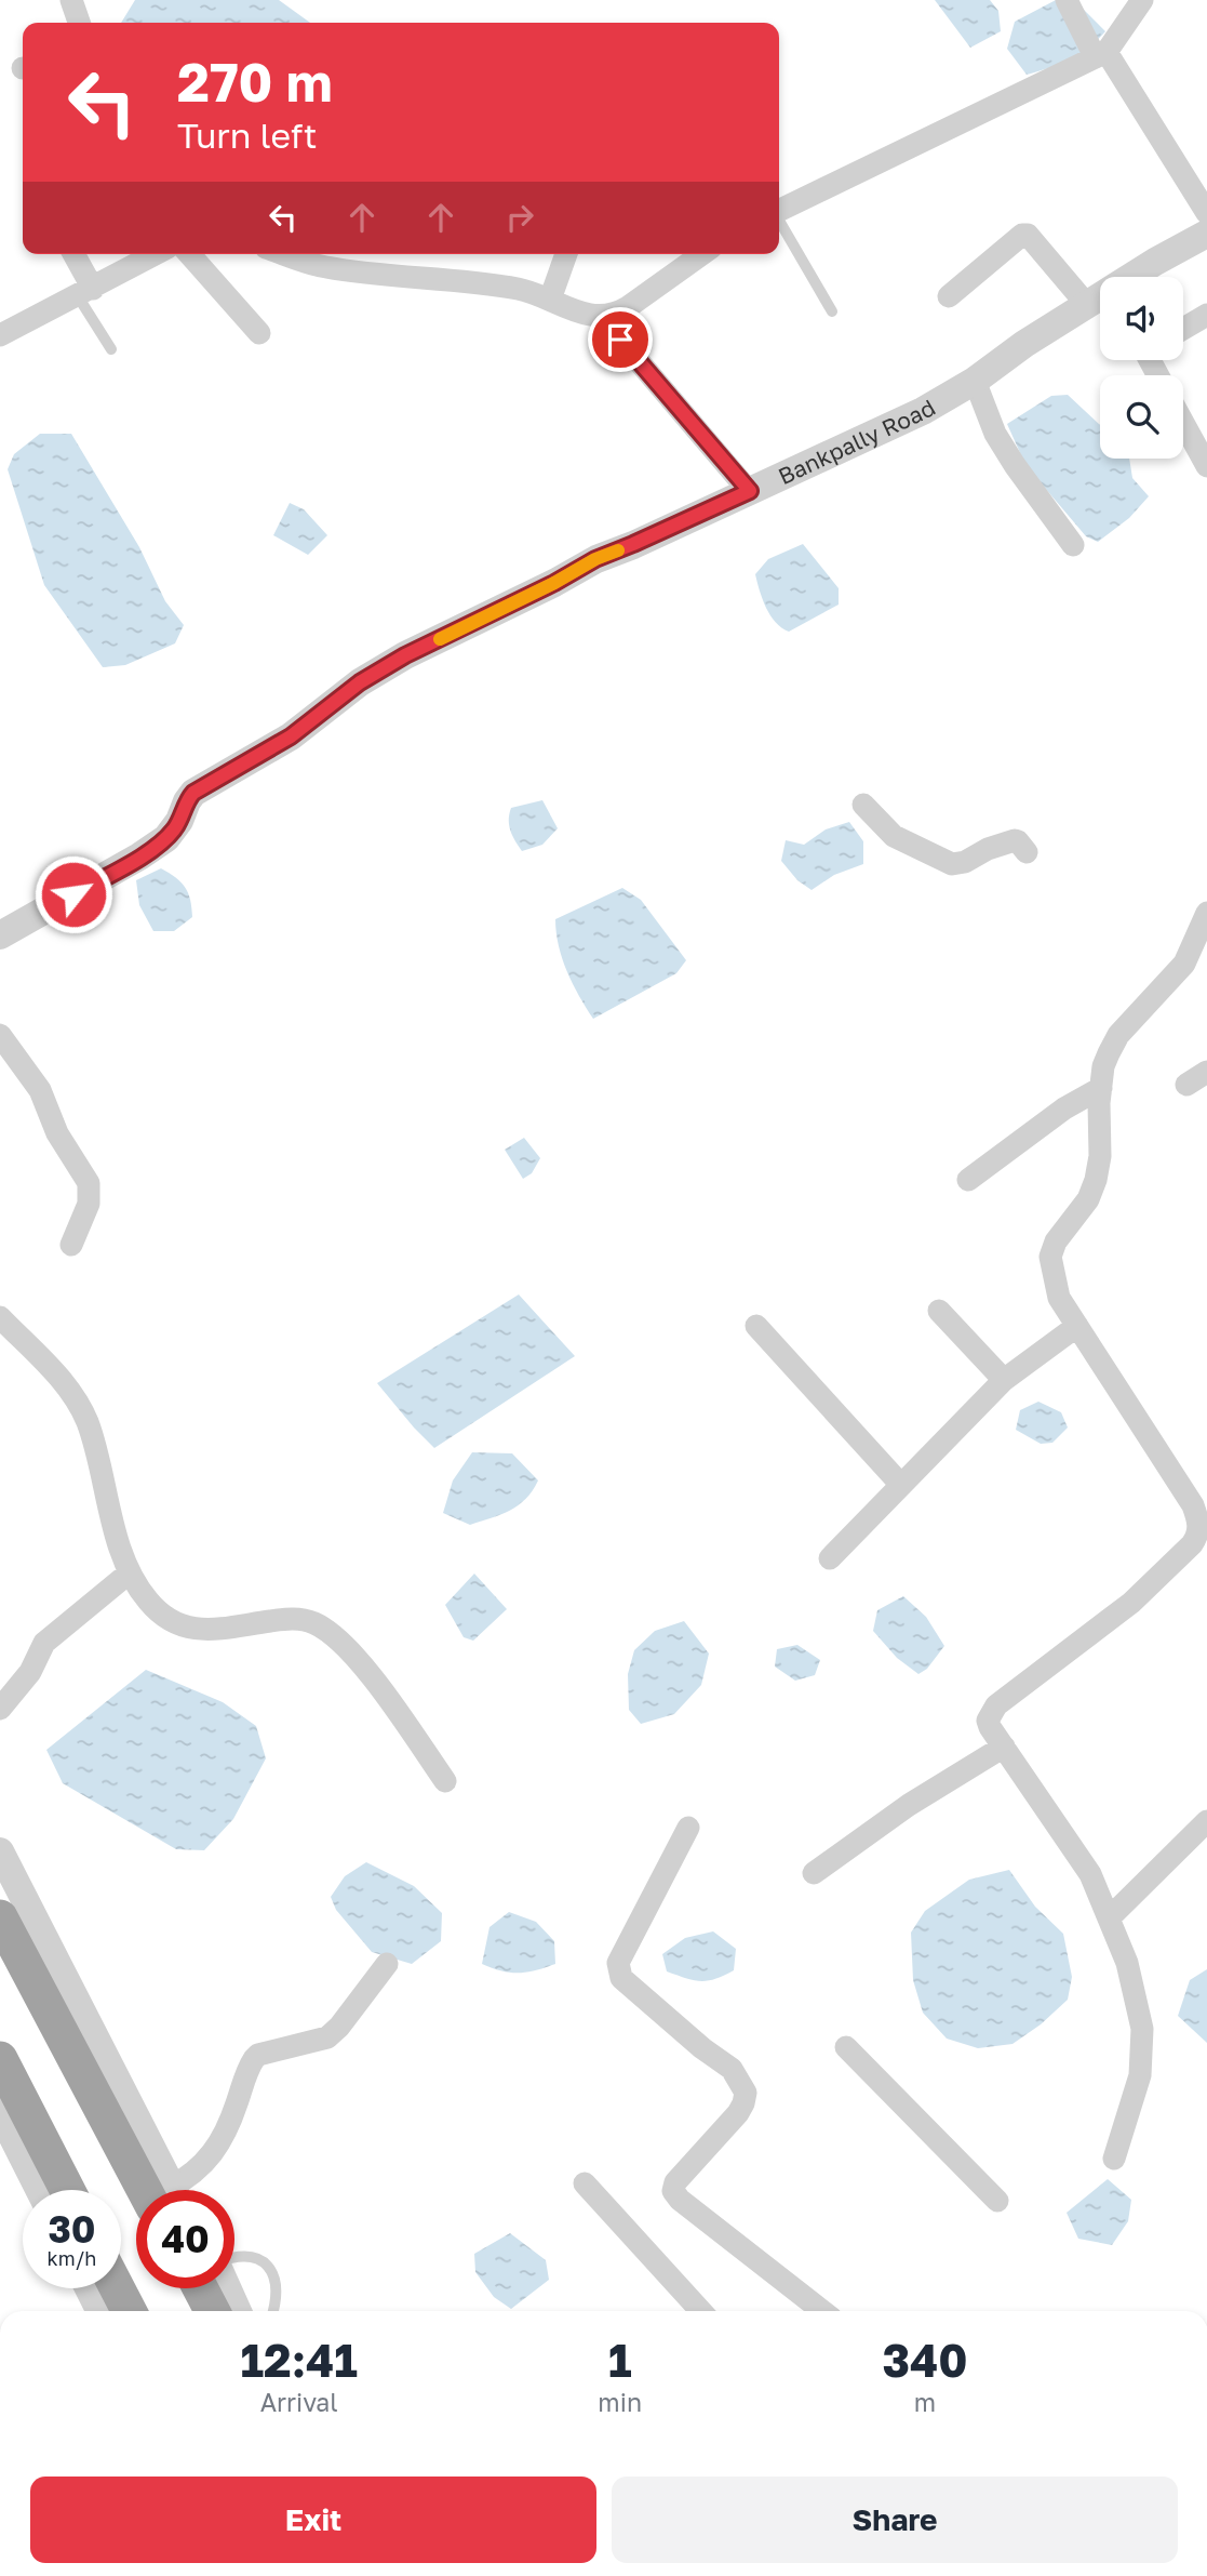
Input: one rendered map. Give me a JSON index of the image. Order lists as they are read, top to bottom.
{
  "streets": {
    "street": ["Bankpally Road"]
  },
  "page": {
    "turn": ["270 m", "Turn left"],
    "speed": "30 km/h",
    "limit": "40",
    "eta": [
      "12:41",
      "Arrival",
      "1",
      "min",
      "340",
      "m"
    ],
    "buttons": ["Exit", "Share"]
  }
}
